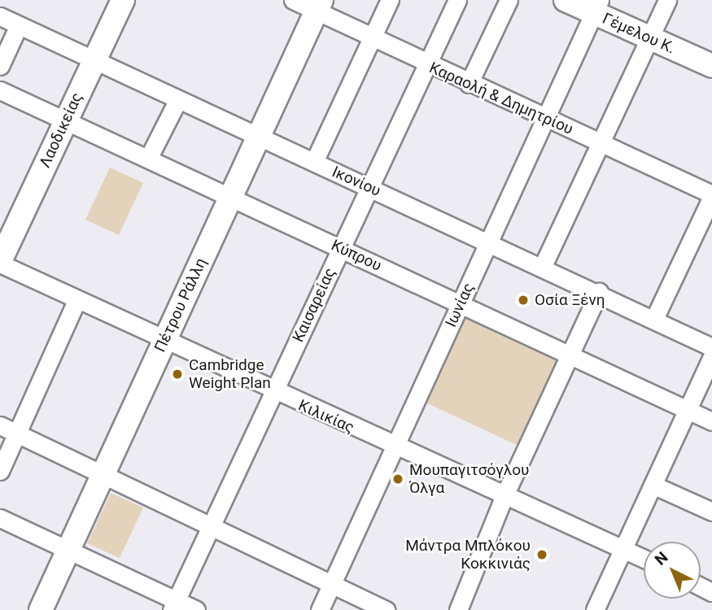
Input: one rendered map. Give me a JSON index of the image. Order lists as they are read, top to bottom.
{
  "streets": {
    "main road": ["Γέμελου Κ.", "Λαοδικείας", "Πέτρου Ράλλη"],
    "street": [
      "Καραολή & Δημητρίου",
      "Ικονίου",
      "Κύπρου",
      "Καισαρείας",
      "Ιωνίας",
      "Κιλικίας"
    ]
  },
  "crossings": [
    ["Γέμελου Κ.", "Ιωνίας"],
    ["Καραολή & Δημητρίου", "Πέτρου Ράλλη"],
    ["Καραολή & Δημητρίου", "Καισαρείας"],
    ["Καραολή & Δημητρίου", "Ιωνίας"],
    ["Λαοδικείας", "Ικονίου"],
    ["Λαοδικείας", "Κύπρου"],
    ["Λαοδικείας", "Κιλικίας"],
    ["Ικονίου", "Πέτρου Ράλλη"],
    ["Ικονίου", "Καισαρείας"],
    ["Ικονίου", "Ιωνίας"],
    ["Κύπρου", "Πέτρου Ράλλη"],
    ["Κύπρου", "Καισαρείας"],
    ["Κύπρου", "Ιωνίας"],
    ["Πέτρου Ράλλη", "Κιλικίας"],
    ["Καισαρείας", "Κιλικίας"],
    ["Ιωνίας", "Κιλικίας"]
  ],
  "places": [
    "Οσία Ξένη",
    "Cambridge Weight Plan",
    "Μουπαγιτσόγλου Όλγα",
    "Μάντρα Μπλόκου Κοκκινιάς"
  ],
  "north": "top left"
}
